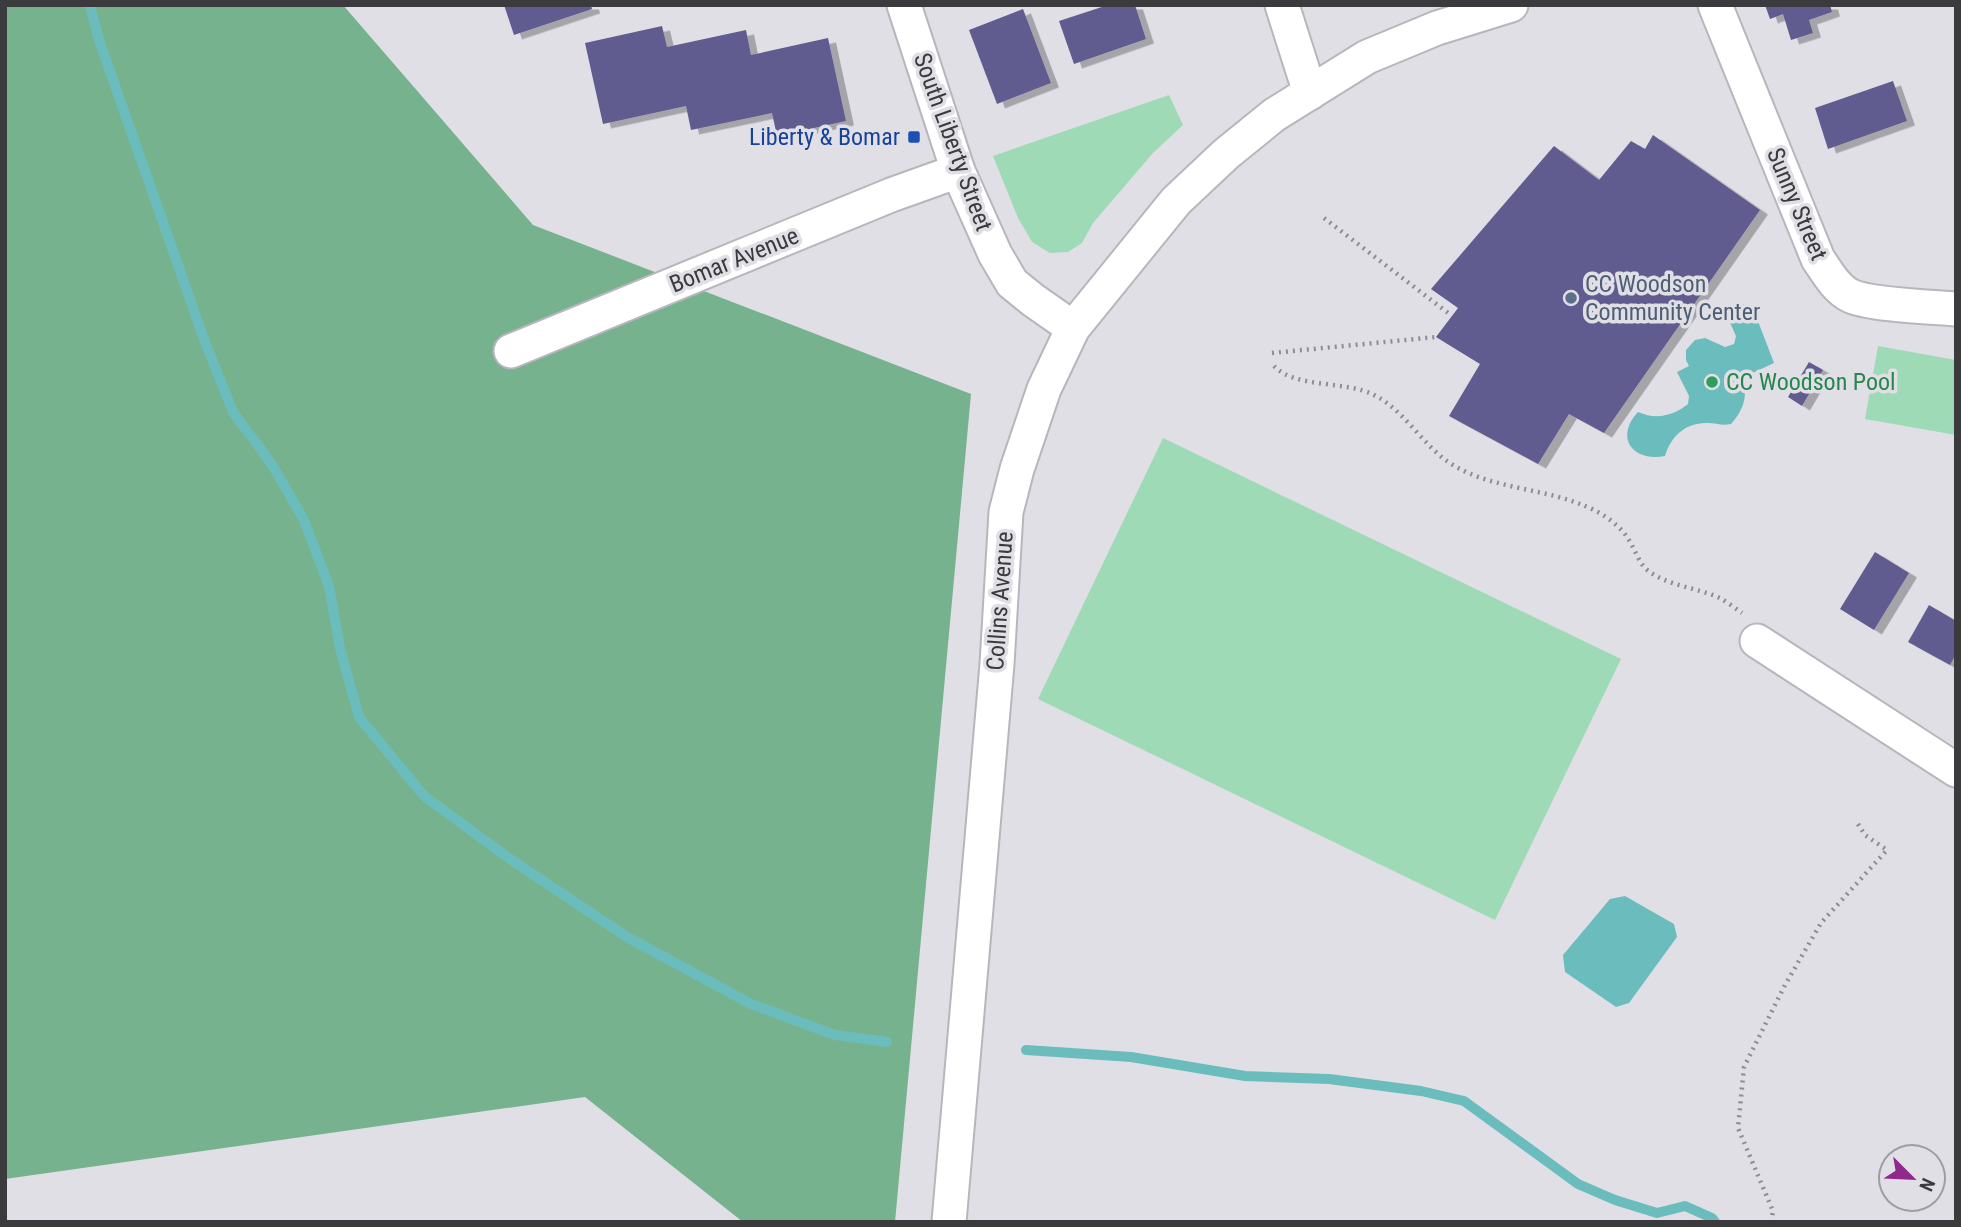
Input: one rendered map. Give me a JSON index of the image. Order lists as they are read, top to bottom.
{
  "streets": {
    "street": [
      "South Liberty Street",
      "Sunny Street",
      "Bomar Avenue",
      "Collins Avenue"
    ]
  },
  "crossings": [
    ["South Liberty Street", "Bomar Avenue"],
    ["South Liberty Street", "Collins Avenue"]
  ],
  "places": {
    "transit": ["Liberty & Bomar"],
    "other": ["CC Woodson Community Center", "CC Woodson Pool"]
  },
  "north": "bottom right"
}
